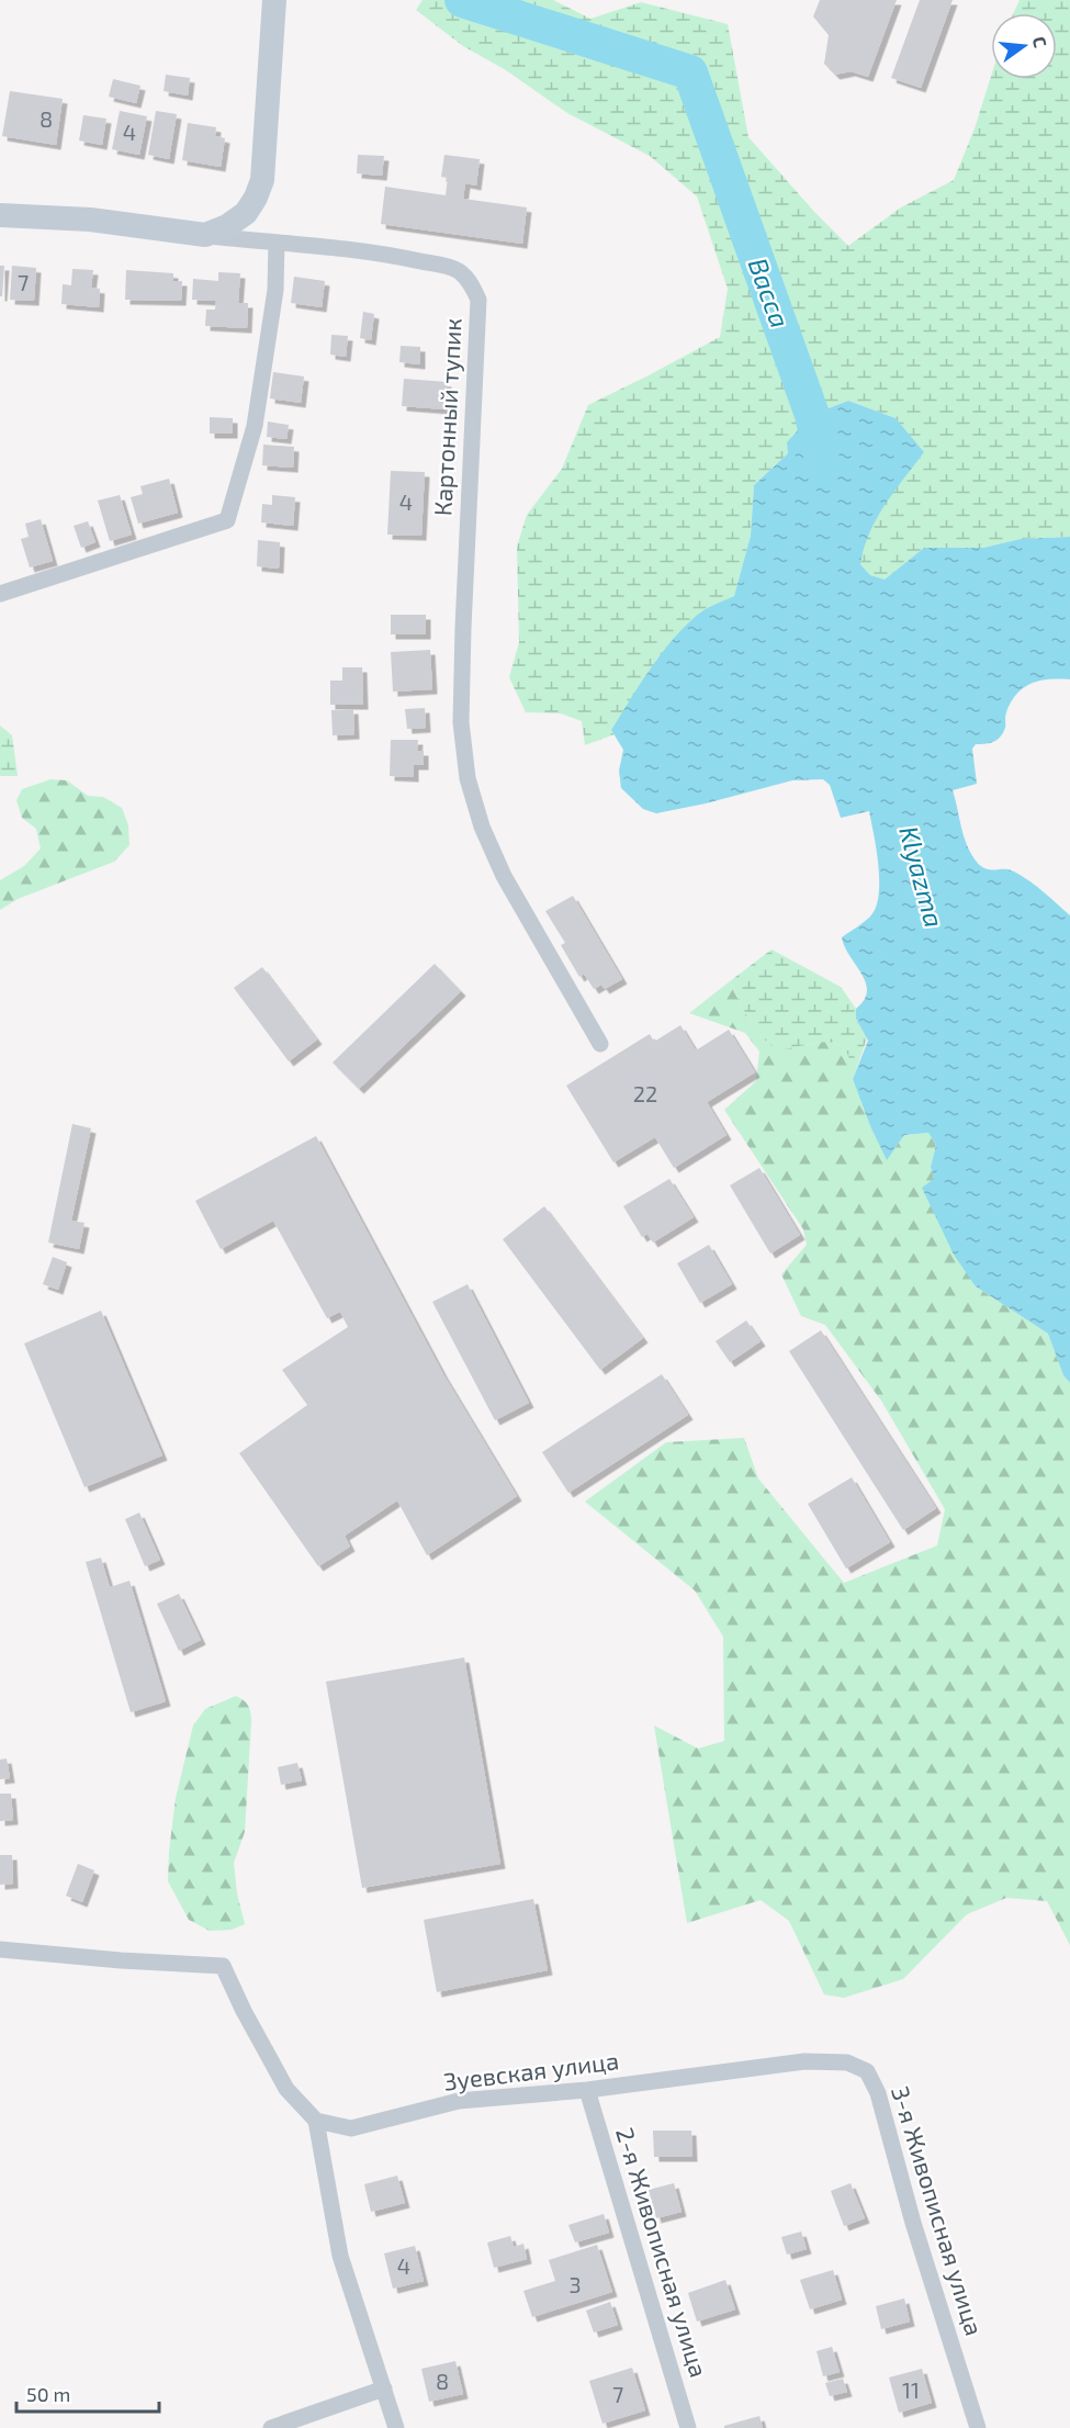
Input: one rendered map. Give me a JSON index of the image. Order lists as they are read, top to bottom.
{
  "streets": {
    "street": [
      "Картонный тупик",
      "Зуевская улица",
      "3-я Живописная улица",
      "2-я Живописная улица"
    ]
  },
  "crossings": [
    ["Зуевская улица", "3-я Живописная улица"],
    ["Зуевская улица", "2-я Живописная улица"]
  ],
  "water": ["Васса", "Klyazma"],
  "house_numbers": [
    "8",
    "4",
    "7",
    "4",
    "22",
    "4",
    "3",
    "8",
    "11",
    "7"
  ],
  "scale_bar": "50 m",
  "north": "right"
}
